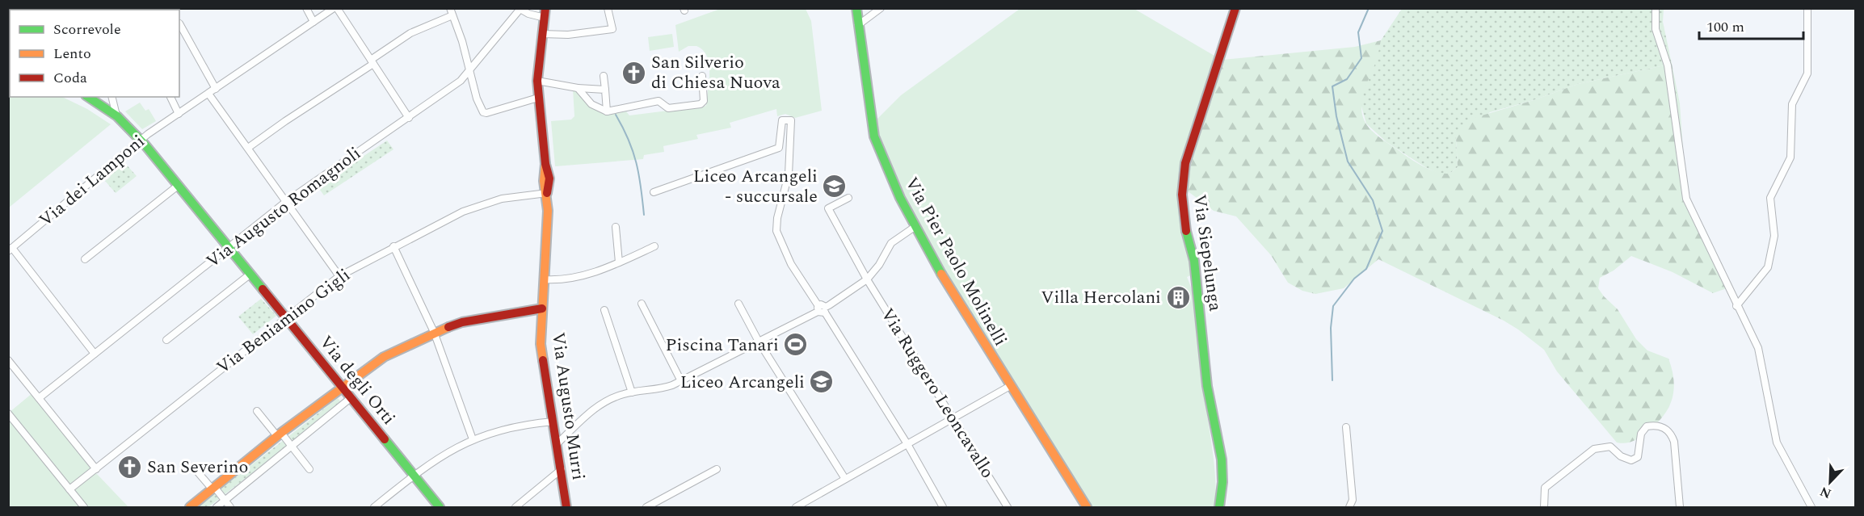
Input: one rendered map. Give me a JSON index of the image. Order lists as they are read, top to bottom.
{
  "streets": {
    "street": [
      "Via dei Lamponi",
      "Via Augusto Romagnoli",
      "Via Siepelunga",
      "Via Pier Paolo Molinelli",
      "Via Beniamino Gigli",
      "Via degli Orti",
      "Via Ruggero Leoncavallo",
      "Via Augusto Murri"
    ]
  },
  "crossings": [
    ["Via dei Lamponi", "Via degli Orti"],
    ["Via Augusto Romagnoli", "Via degli Orti"],
    ["Via Augusto Romagnoli", "Via Augusto Murri"],
    ["Via Beniamino Gigli", "Via degli Orti"],
    ["Via Beniamino Gigli", "Via Augusto Murri"]
  ],
  "places": {
    "church": ["San Silverio di Chiesa Nuova", "San Severino"],
    "school or university": ["Liceo Arcangeli - succursale", "Liceo Arcangeli"],
    "building": ["Villa Hercolani"],
    "sports": ["Piscina Tanari"]
  },
  "legend": ["Scorrevole", "Lento", "Coda"],
  "scale_bar": "100 m",
  "north": "bottom left"
}
